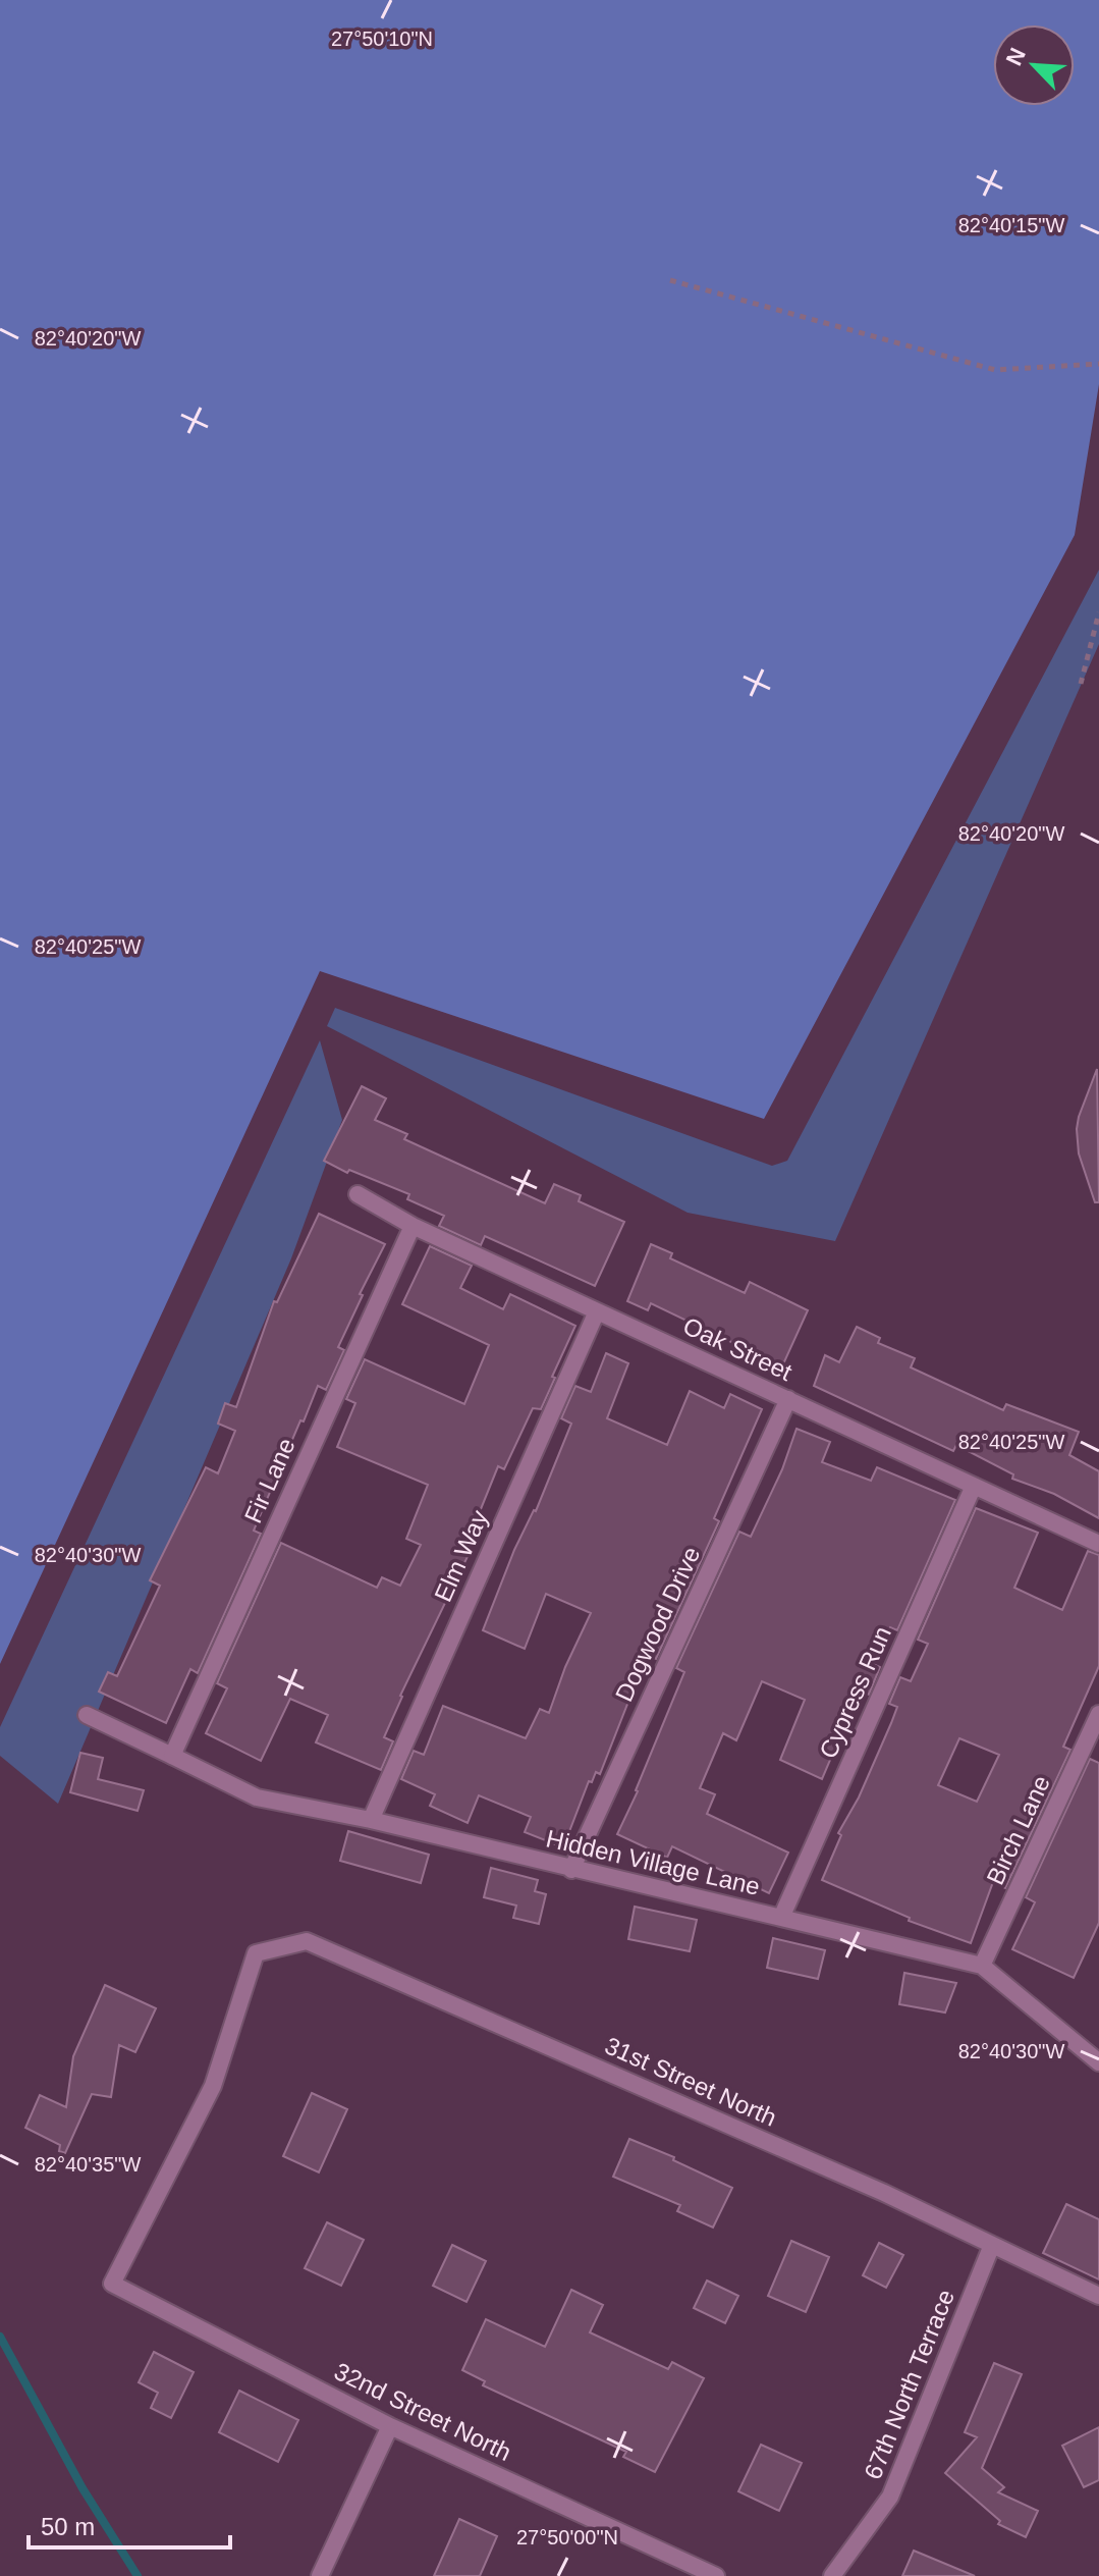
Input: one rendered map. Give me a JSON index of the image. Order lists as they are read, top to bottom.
{
  "streets": {
    "street": [
      "Oak Street",
      "Fir Lane",
      "Elm Way",
      "Dogwood Drive",
      "Cypress Run",
      "Birch Lane",
      "Hidden Village Lane",
      "31st Street North",
      "67th North Terrace",
      "32nd Street North"
    ]
  },
  "crossings": [
    ["Oak Street", "Fir Lane"],
    ["Oak Street", "Elm Way"],
    ["Oak Street", "Dogwood Drive"],
    ["Oak Street", "Cypress Run"],
    ["Fir Lane", "Hidden Village Lane"],
    ["Elm Way", "Hidden Village Lane"],
    ["Dogwood Drive", "Hidden Village Lane"],
    ["Cypress Run", "Hidden Village Lane"],
    ["Birch Lane", "Hidden Village Lane"],
    ["31st Street North", "67th North Terrace"],
    ["31st Street North", "32nd Street North"]
  ],
  "scale_bar": "50 m",
  "north": "top left",
  "coordinates": [
    "27°50'10\"N",
    "82°40'15\"W",
    "82°40'20\"W",
    "82°40'25\"W",
    "82°40'30\"W",
    "82°40'35\"W",
    "27°50'00\"N"
  ]
}
